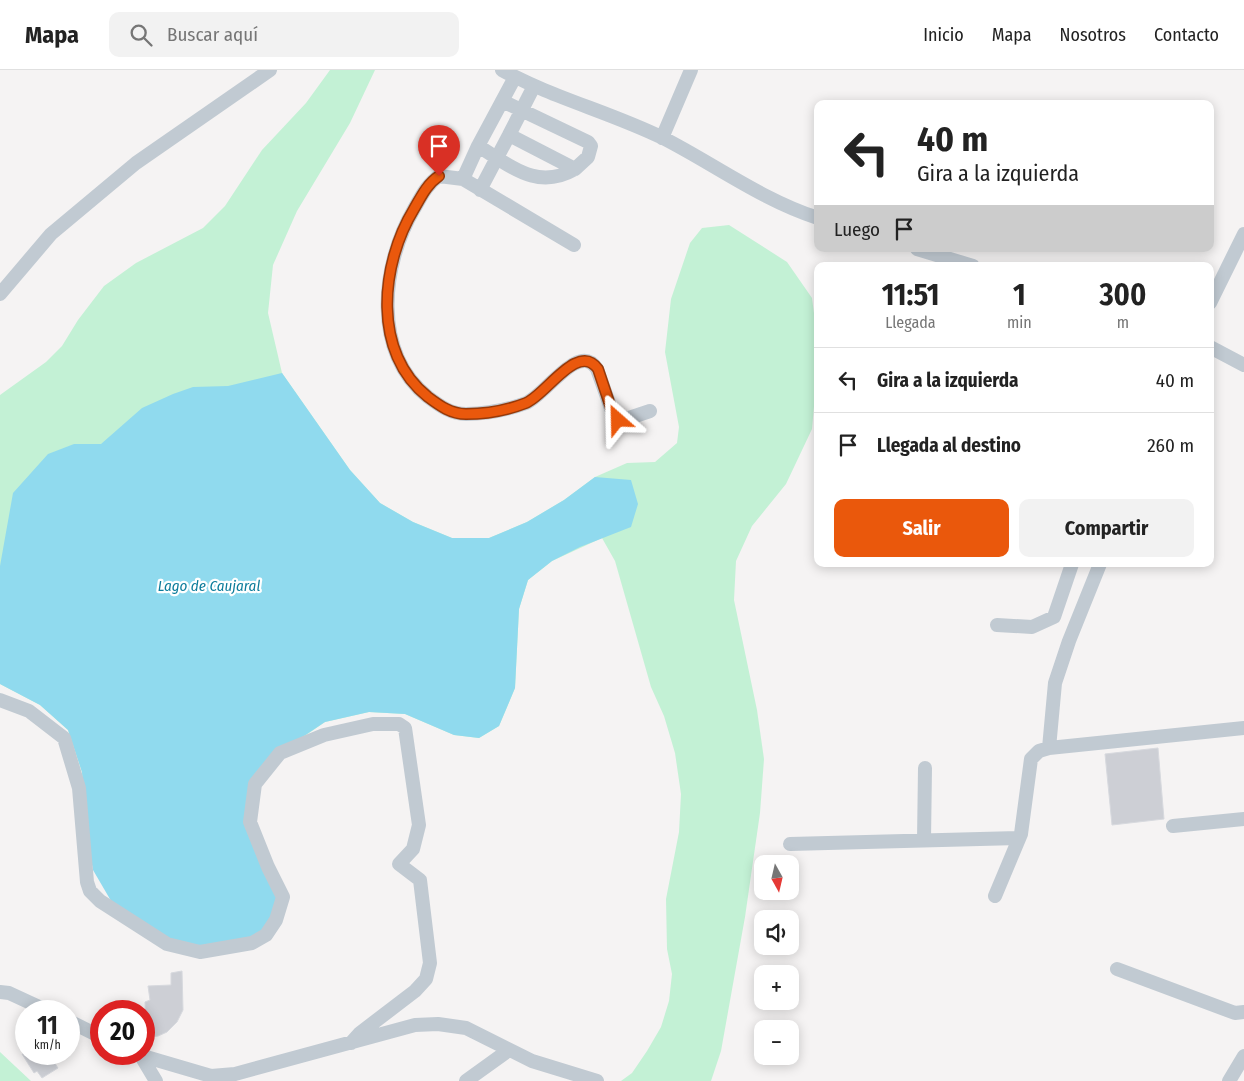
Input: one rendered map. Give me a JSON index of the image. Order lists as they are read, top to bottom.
{
  "water": ["Lago de Caujaral"],
  "north": "bottom",
  "page": {
    "header": "Mapa",
    "search": "Buscar aquí",
    "nav": [
      "Inicio",
      "Mapa",
      "Nosotros",
      "Contacto"
    ],
    "turn": ["40 m", "Gira a la izquierda"],
    "then": "Luego",
    "eta": [
      "11:51",
      "Llegada",
      "1",
      "min",
      "300",
      "m"
    ],
    "list": [
      {
        "name": "Gira a la izquierda",
        "value": "40 m"
      },
      {
        "name": "Llegada al destino",
        "value": "260 m"
      }
    ],
    "buttons": ["Salir", "Compartir"],
    "map_buttons": ["+", "−"],
    "speed": "11 km/h",
    "limit": "20"
  }
}
